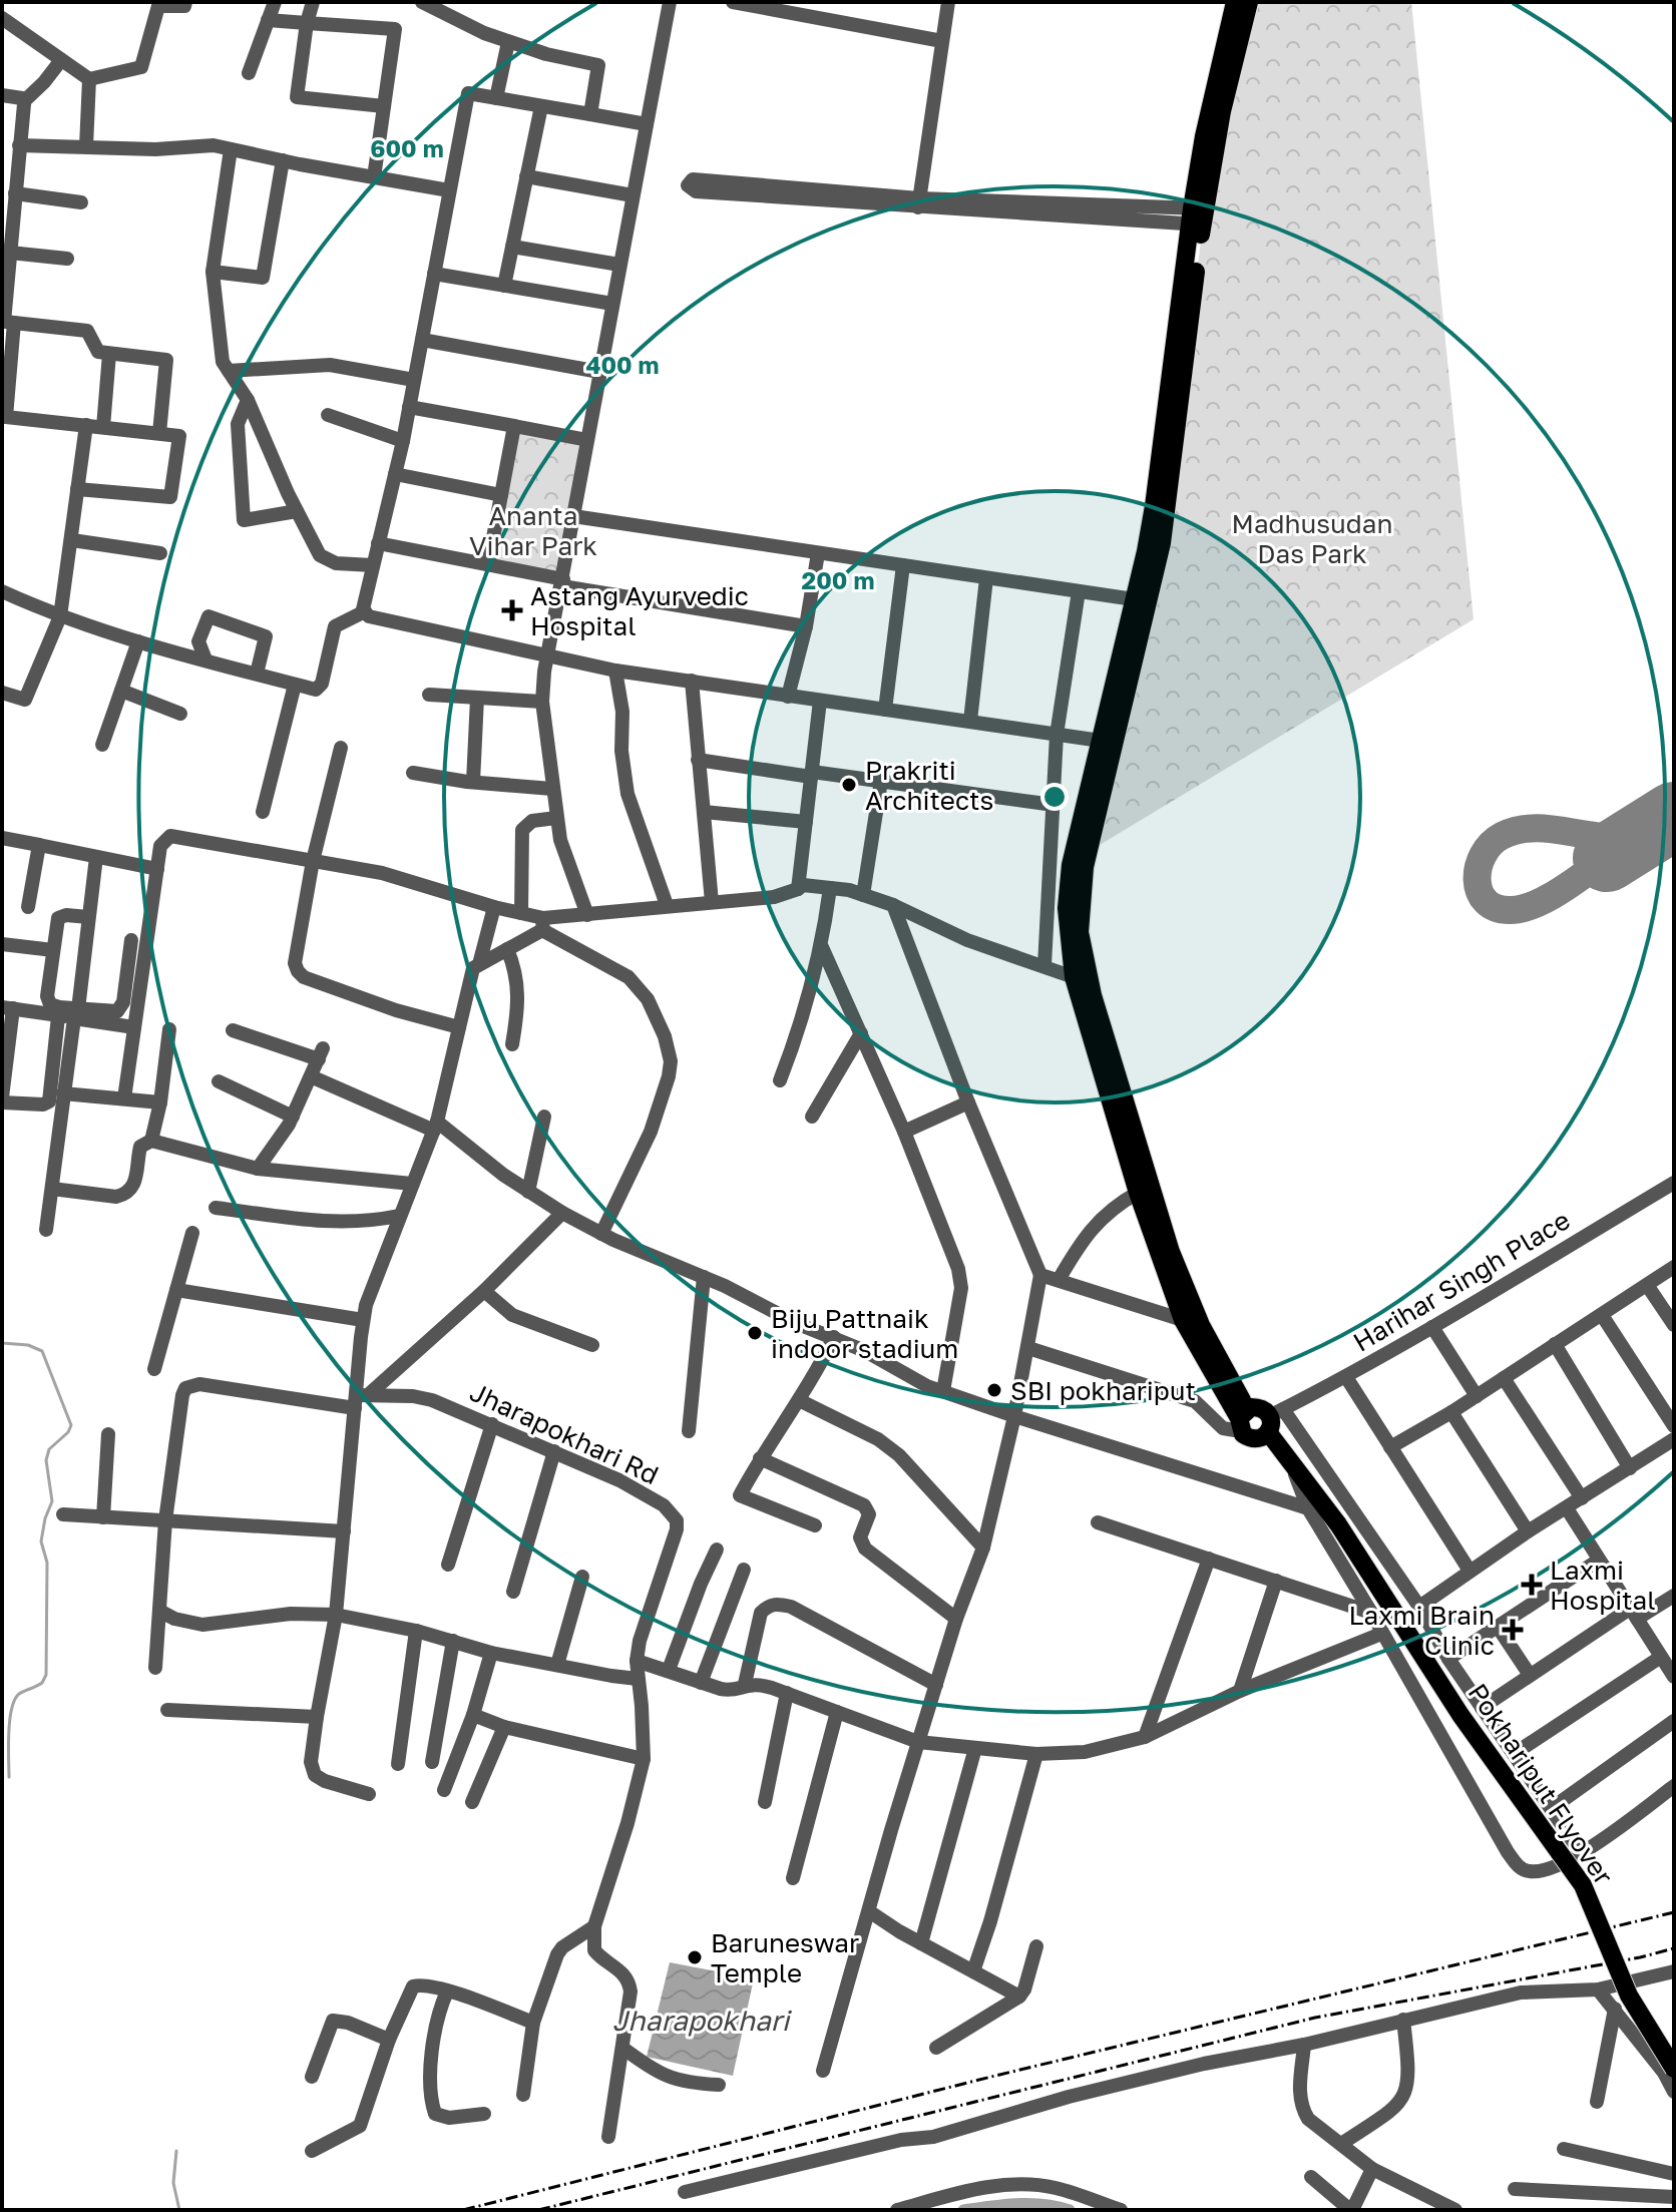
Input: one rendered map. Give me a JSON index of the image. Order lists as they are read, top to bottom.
{
  "streets": {
    "main road": ["Pokhariput Flyover"],
    "street": ["Harihar Singh Place", "Jharapokhari Rd"]
  },
  "crossings": [
    ["Harihar Singh Place", "Pokhariput Flyover"]
  ],
  "water": ["Jharapokhari"],
  "parks": ["Ananta Vihar Park", "Madhusudan Das Park"],
  "places": {
    "health": ["Astang Ayurvedic Hospital", "Laxmi Hospital", "Laxmi Brain Clinic"],
    "other": [
      "Prakriti Architects",
      "Biju Pattnaik indoor stadium",
      "SBI pokhariput",
      "Baruneswar Temple"
    ]
  },
  "rings": ["600 m", "400 m", "200 m"]
}
